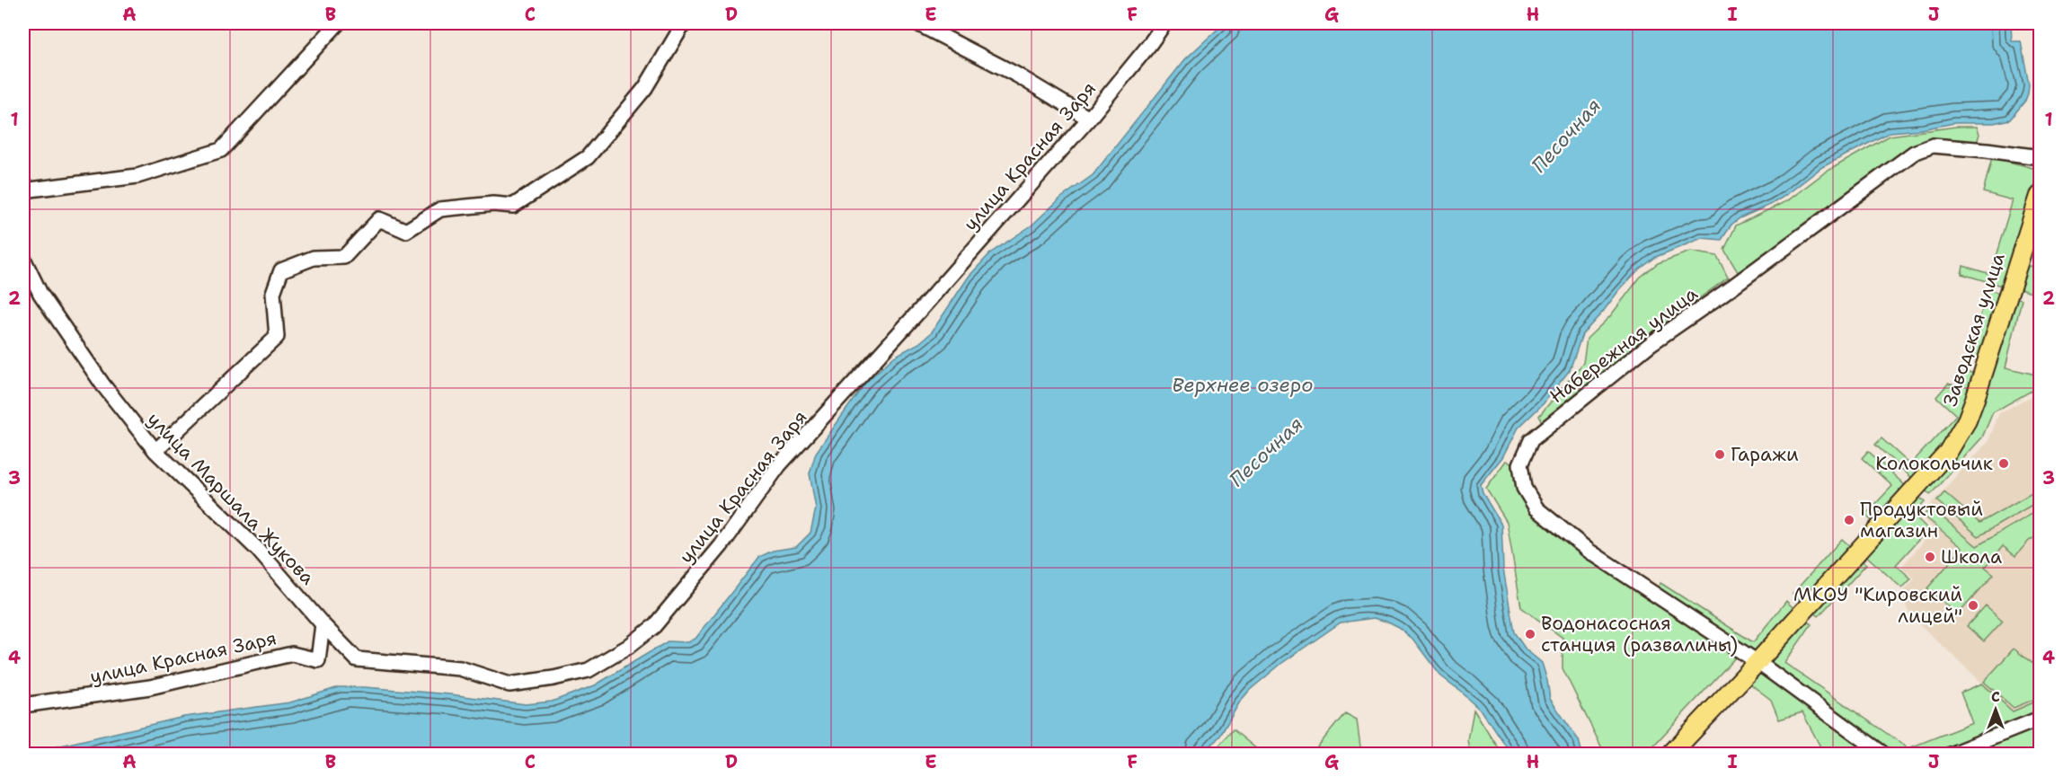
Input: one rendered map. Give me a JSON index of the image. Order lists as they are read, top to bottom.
{
  "streets": {
    "main road": ["Заводская улица"],
    "street": ["улица Красная Заря", "Набережная улица", "улица Маршала Жукова"]
  },
  "crossings": [
    ["улица Красная Заря", "улица Маршала Жукова"],
    ["Заводская улица", "Набережная улица"]
  ],
  "water": ["Песочная", "Верхнее озеро"],
  "places": [
    "Гаражи",
    "Колокольчик",
    "Продуктовый магазин",
    "Школа",
    "МКОУ \"Кировский лицей\"",
    "Водонасосная станция (развалины)"
  ],
  "north": "top",
  "grid": {
    "columns": [
      "A",
      "B",
      "C",
      "D",
      "E",
      "F",
      "G",
      "H",
      "I",
      "J"
    ],
    "rows": [
      "1",
      "2",
      "3",
      "4"
    ]
  }
}
